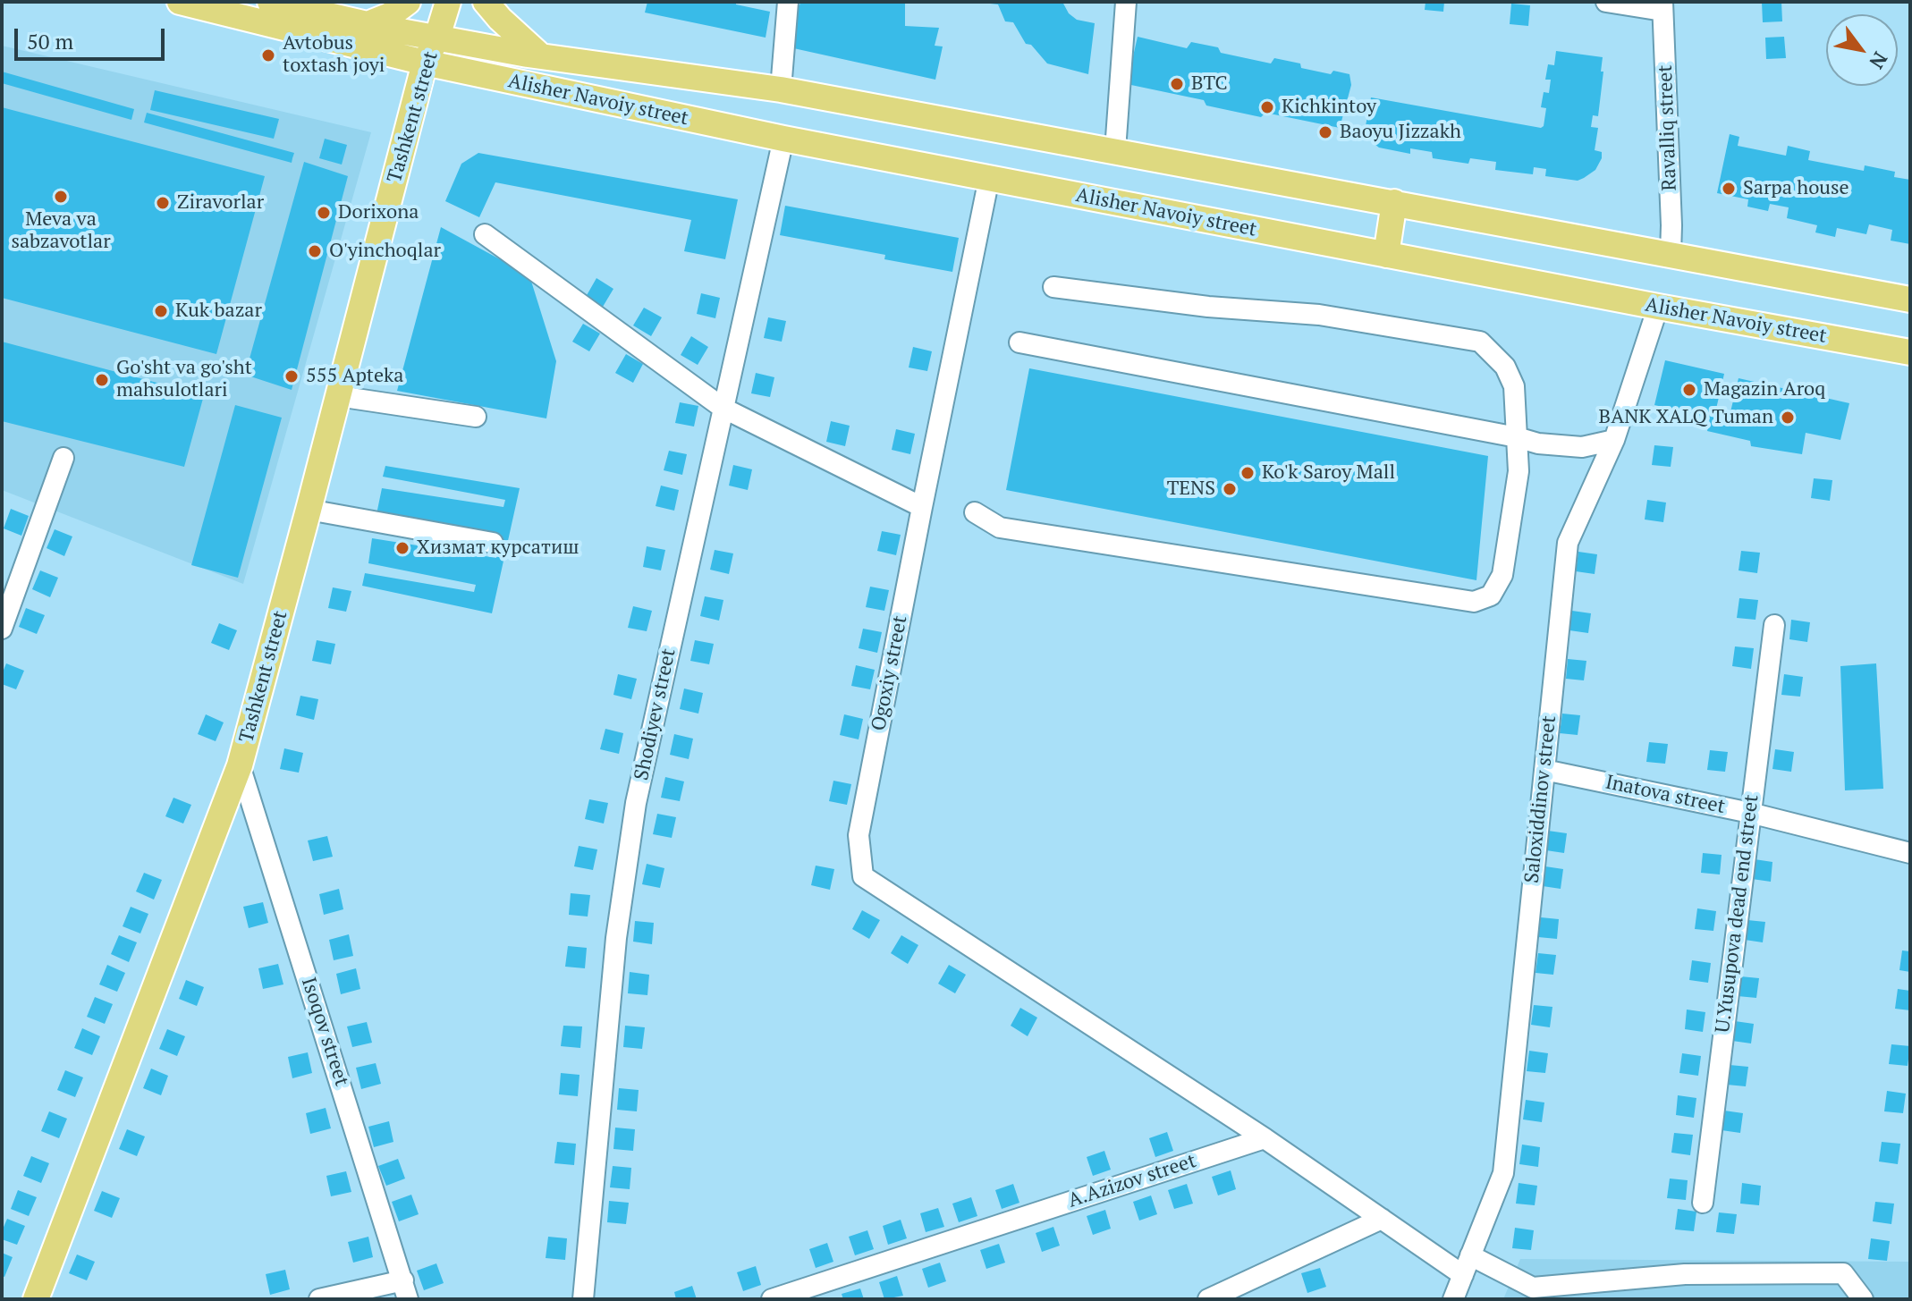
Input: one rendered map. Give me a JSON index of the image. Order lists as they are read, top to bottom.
{
  "streets": {
    "main road": ["Alisher Navoiy street", "Tashkent street"],
    "street": [
      "Ravalliq street",
      "Ogoxiy street",
      "Shodiyev street",
      "Inatova street",
      "Saloxiddinov street",
      "U.Yusupova dead end street",
      "Isoqov street",
      "A.Azizov street"
    ]
  },
  "crossings": [
    ["Alisher Navoiy street", "Tashkent street"],
    ["Alisher Navoiy street", "Ravalliq street"],
    ["Alisher Navoiy street", "Shodiyev street"],
    ["Alisher Navoiy street", "Saloxiddinov street"],
    ["Tashkent street", "Isoqov street"],
    ["Ogoxiy street", "A.Azizov street"],
    ["Inatova street", "Saloxiddinov street"],
    ["Inatova street", "U.Yusupova dead end street"]
  ],
  "places": [
    "Avtobus toxtash joyi",
    "BTC",
    "Kichkintoy",
    "Baoyu Jizzakh",
    "Sarpa house",
    "Meva va sabzavotlar",
    "Ziravorlar",
    "Dorixona",
    "O'yinchoqlar",
    "Kuk bazar",
    "555 Apteka",
    "Go'sht va go'sht mahsulotlari",
    "Magazin Aroq",
    "BANK XALQ Tuman",
    "Ko'k Saroy Mall",
    "TENS",
    "Хизмат курсатиш"
  ],
  "scale_bar": "50 m",
  "north": "bottom right"
}
